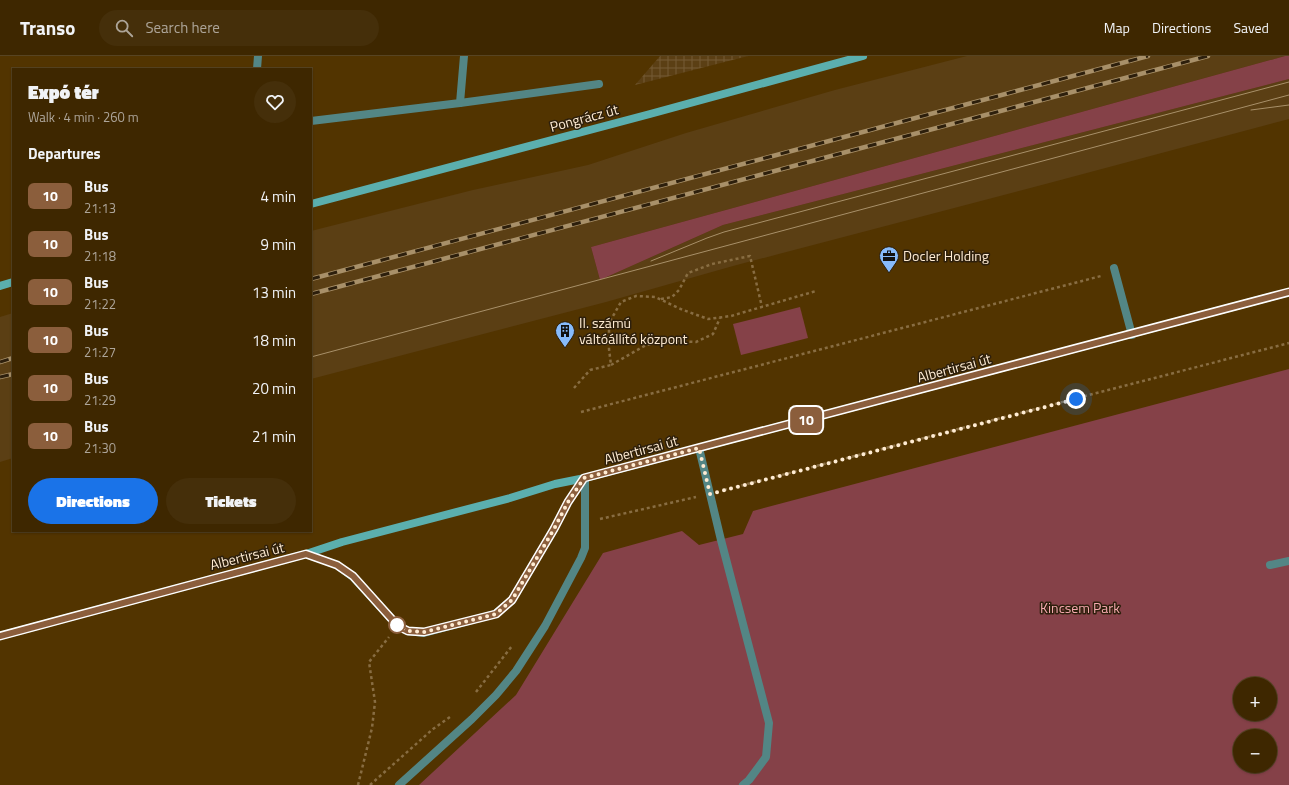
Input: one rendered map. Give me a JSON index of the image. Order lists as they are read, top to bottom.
{
  "streets": {
    "street": ["Pongrácz út", "Albertirsai út"]
  },
  "parks": ["Kincsem Park"],
  "places": {
    "office": ["Docler Holding"],
    "building": ["II. számú váltóállító központ"]
  },
  "lines": ["bus line 10"],
  "page": {
    "header": "Transo",
    "search": "Search here",
    "nav": ["Map", "Directions", "Saved"],
    "on_map": "10",
    "heading": [
      ["Expó tér", "Walk · 4 min · 260 m"],
      "Departures"
    ],
    "list": [
      {
        "mark": "10",
        "name": "Bus",
        "note": "21:13",
        "value": "4 min"
      },
      {
        "mark": "10",
        "name": "Bus",
        "note": "21:18",
        "value": "9 min"
      },
      {
        "mark": "10",
        "name": "Bus",
        "note": "21:22",
        "value": "13 min"
      },
      {
        "mark": "10",
        "name": "Bus",
        "note": "21:27",
        "value": "18 min"
      },
      {
        "mark": "10",
        "name": "Bus",
        "note": "21:29",
        "value": "20 min"
      },
      {
        "mark": "10",
        "name": "Bus",
        "note": "21:30",
        "value": "21 min"
      }
    ],
    "buttons": ["Directions", "Tickets"],
    "map_buttons": ["+", "−"]
  }
}
